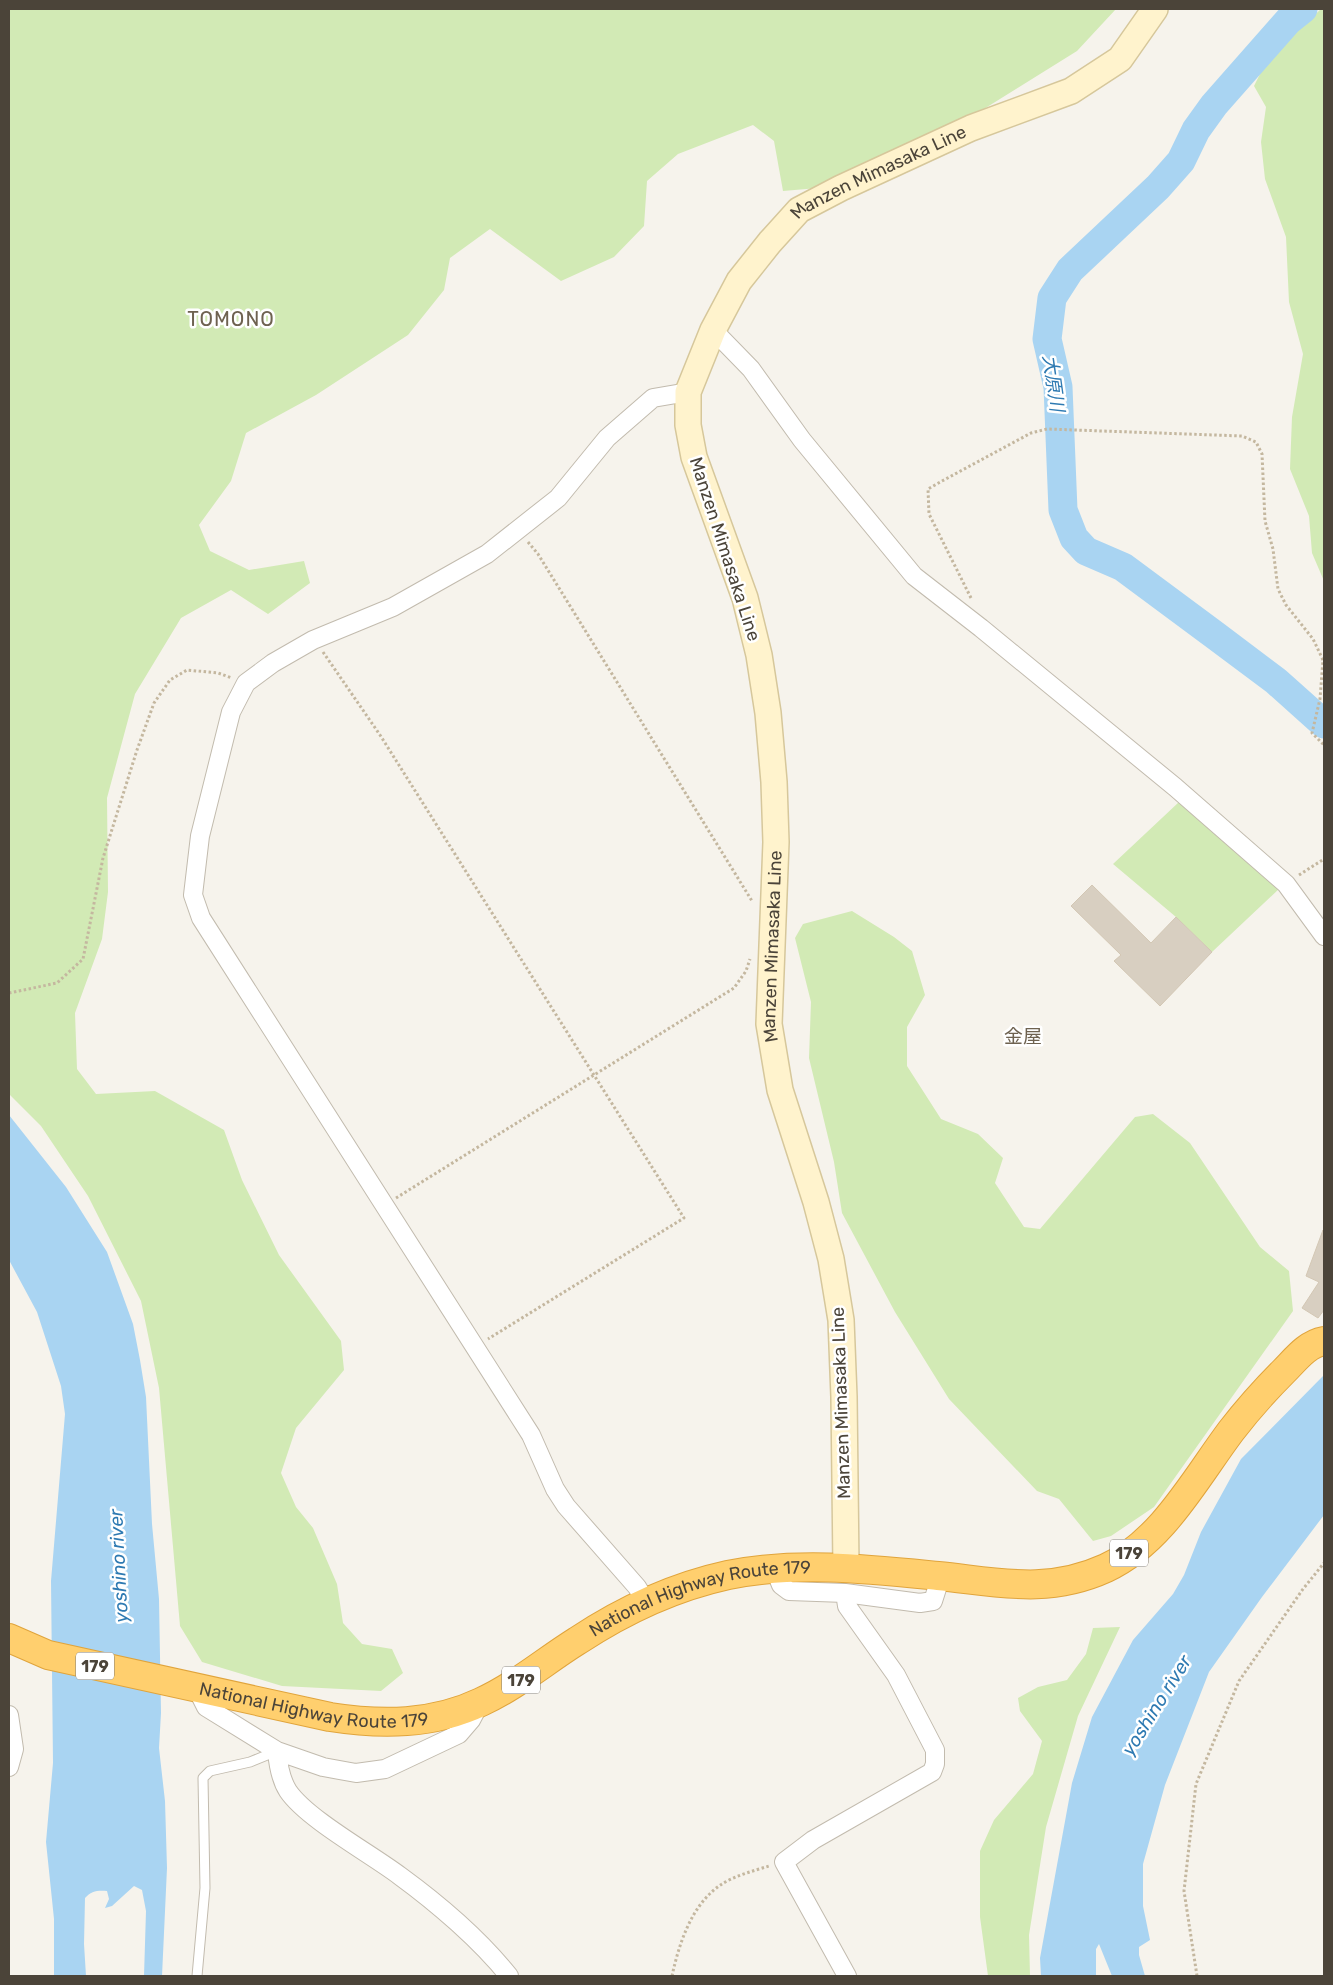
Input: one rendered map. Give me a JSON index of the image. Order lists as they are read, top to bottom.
{
  "streets": {
    "highway": ["179", "National Highway Route 179"],
    "main road": ["Manzen Mimasaka Line"]
  },
  "crossings": [
    ["Manzen Mimasaka Line", "National Highway Route 179"]
  ],
  "districts": ["TOMONO", "金屋"],
  "water": ["大原川", "yoshino river"]
}
